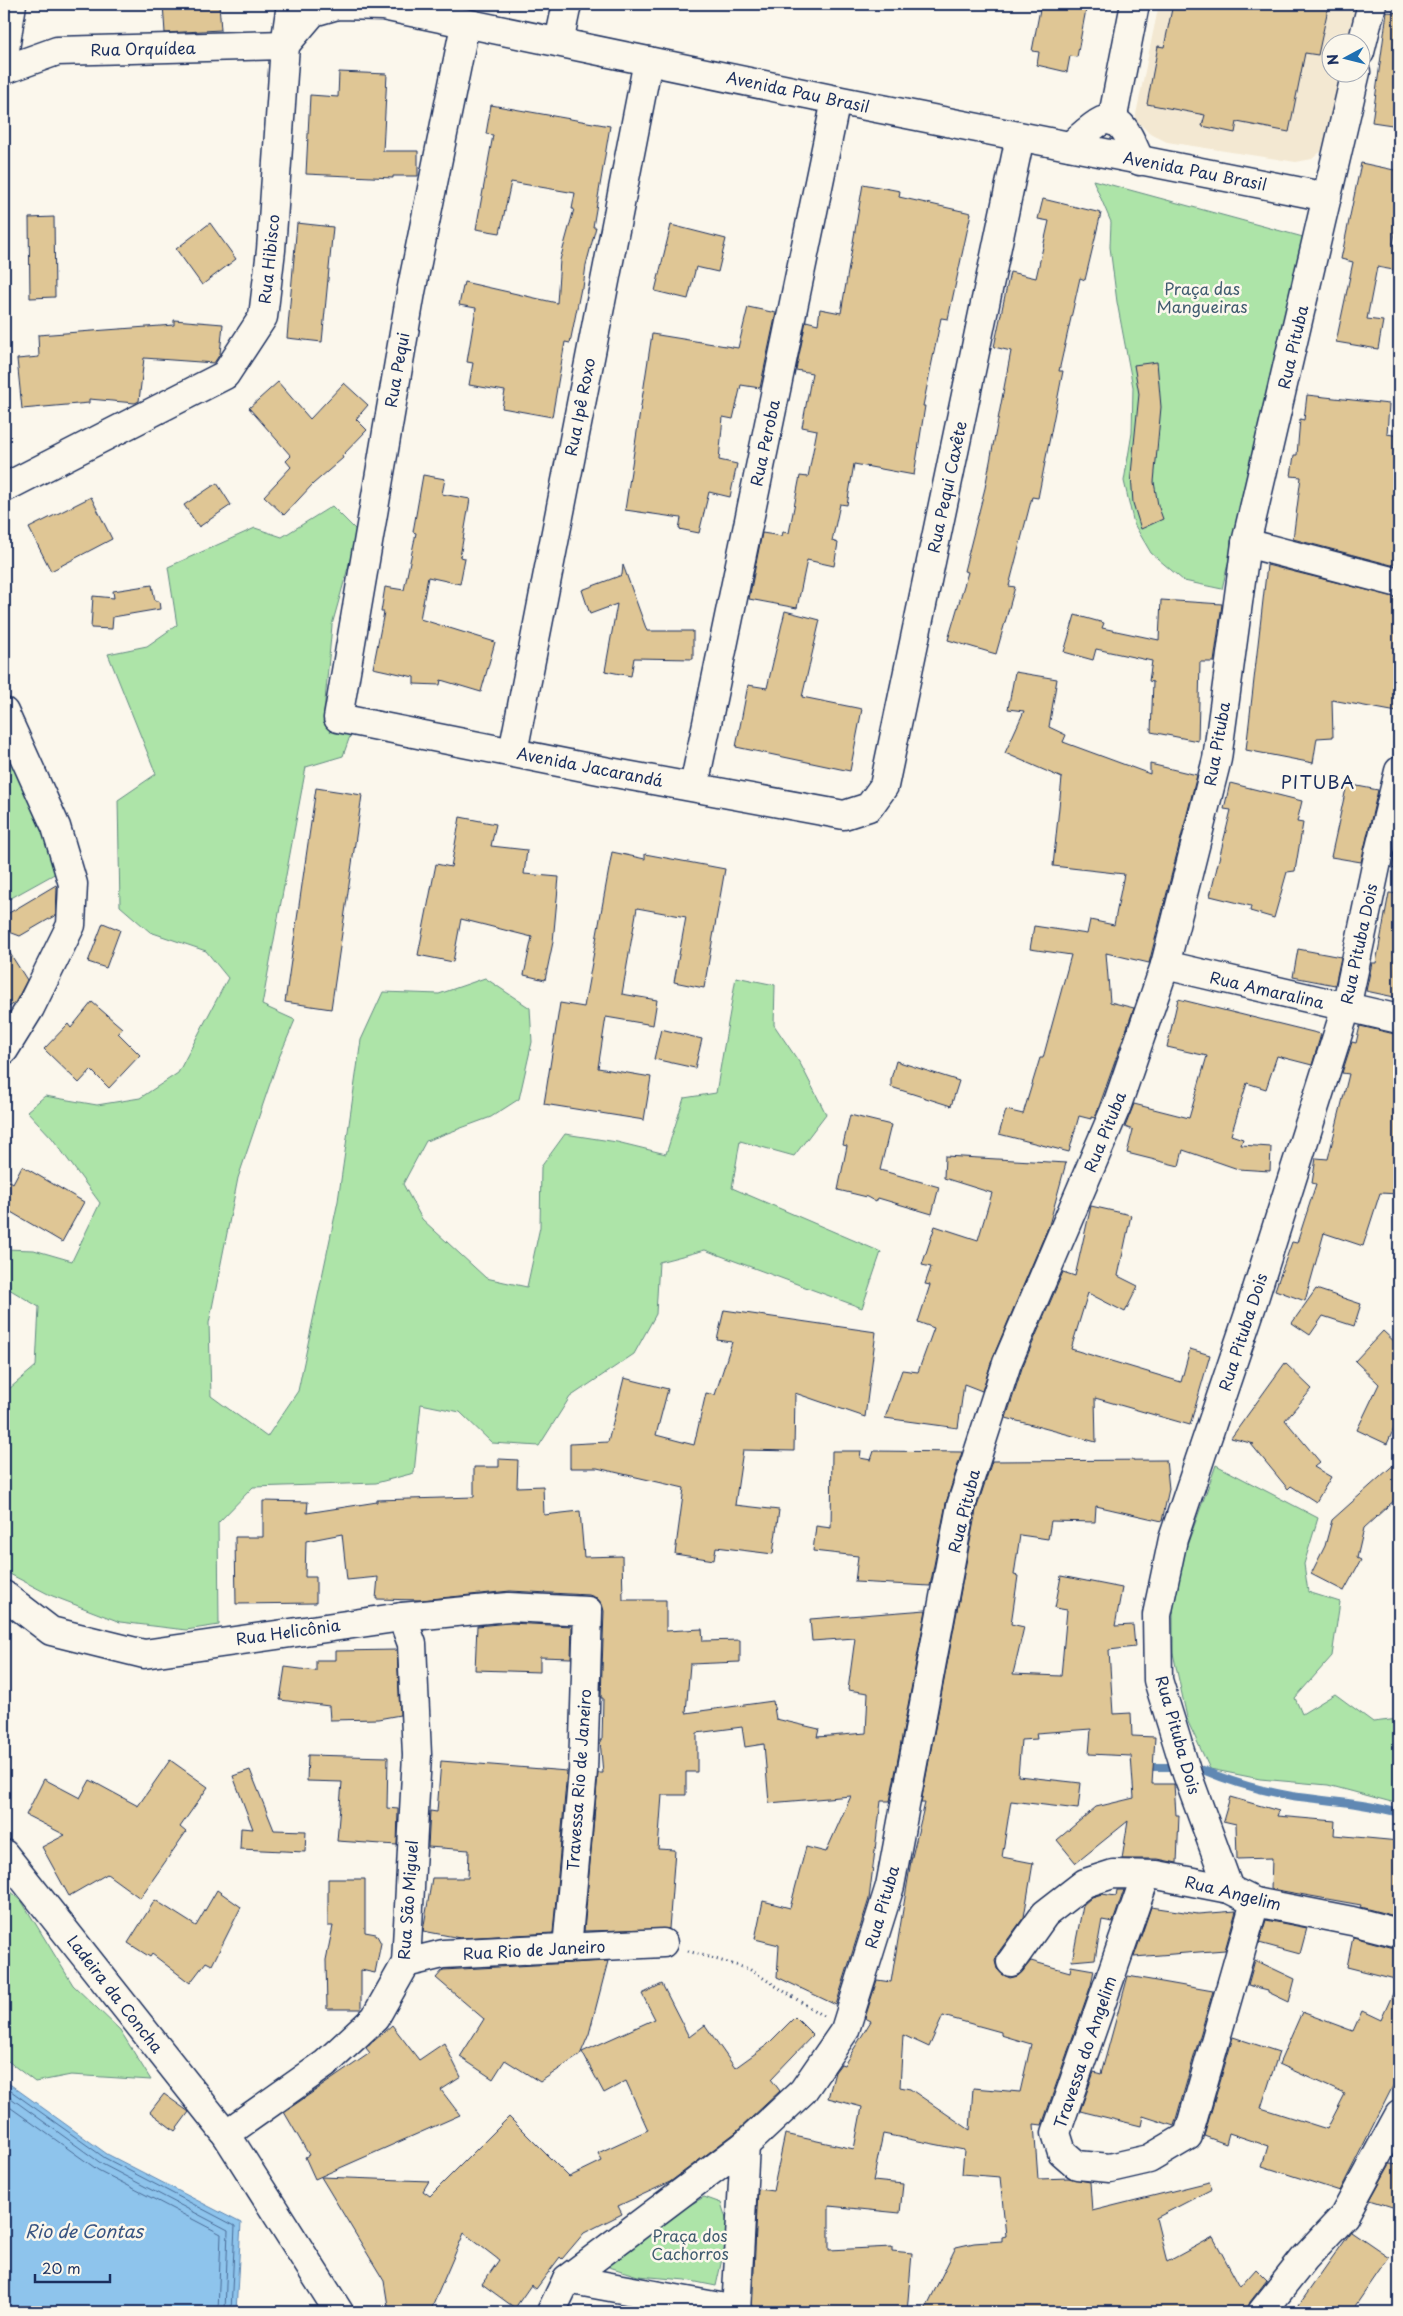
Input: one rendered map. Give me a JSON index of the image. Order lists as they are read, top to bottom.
{
  "streets": {
    "street": [
      "Rua Orquídea",
      "Avenida Pau Brasil",
      "Rua Hibisco",
      "Rua Pituba",
      "Rua Pequi",
      "Rua Ipê Roxo",
      "Rua Peroba",
      "Rua Pequi Caxête",
      "Avenida Jacarandá",
      "Rua Pituba Dois",
      "Rua Amaralina",
      "Rua Helicônia",
      "Travessa Rio de Janeiro",
      "Rua Angelim",
      "Rua São Miguel",
      "Rua Rio de Janeiro",
      "Ladeira da Concha",
      "Travessa do Angelim"
    ]
  },
  "crossings": [
    ["Rua Orquídea", "Avenida Pau Brasil"],
    ["Rua Orquídea", "Rua Hibisco"],
    ["Avenida Pau Brasil", "Rua Hibisco"],
    ["Avenida Pau Brasil", "Rua Pituba"],
    ["Avenida Pau Brasil", "Rua Pequi"],
    ["Avenida Pau Brasil", "Rua Ipê Roxo"],
    ["Avenida Pau Brasil", "Rua Peroba"],
    ["Avenida Pau Brasil", "Rua Pequi Caxête"],
    ["Rua Pituba", "Rua Amaralina"],
    ["Rua Pequi", "Avenida Jacarandá"],
    ["Rua Ipê Roxo", "Avenida Jacarandá"],
    ["Rua Peroba", "Avenida Jacarandá"],
    ["Rua Pequi Caxête", "Avenida Jacarandá"],
    ["Rua Pituba Dois", "Rua Amaralina"],
    ["Rua Pituba Dois", "Rua Angelim"],
    ["Rua Helicônia", "Travessa Rio de Janeiro"],
    ["Rua Helicônia", "Rua São Miguel"],
    ["Travessa Rio de Janeiro", "Rua Rio de Janeiro"],
    ["Rua Angelim", "Travessa do Angelim"],
    ["Rua São Miguel", "Rua Rio de Janeiro"],
    ["Rua São Miguel", "Ladeira da Concha"]
  ],
  "districts": ["PITUBA"],
  "water": ["Rio de Contas"],
  "parks": ["Praça das Mangueiras", "Praça dos Cachorros"],
  "scale_bar": "20 m",
  "north": "left"
}
